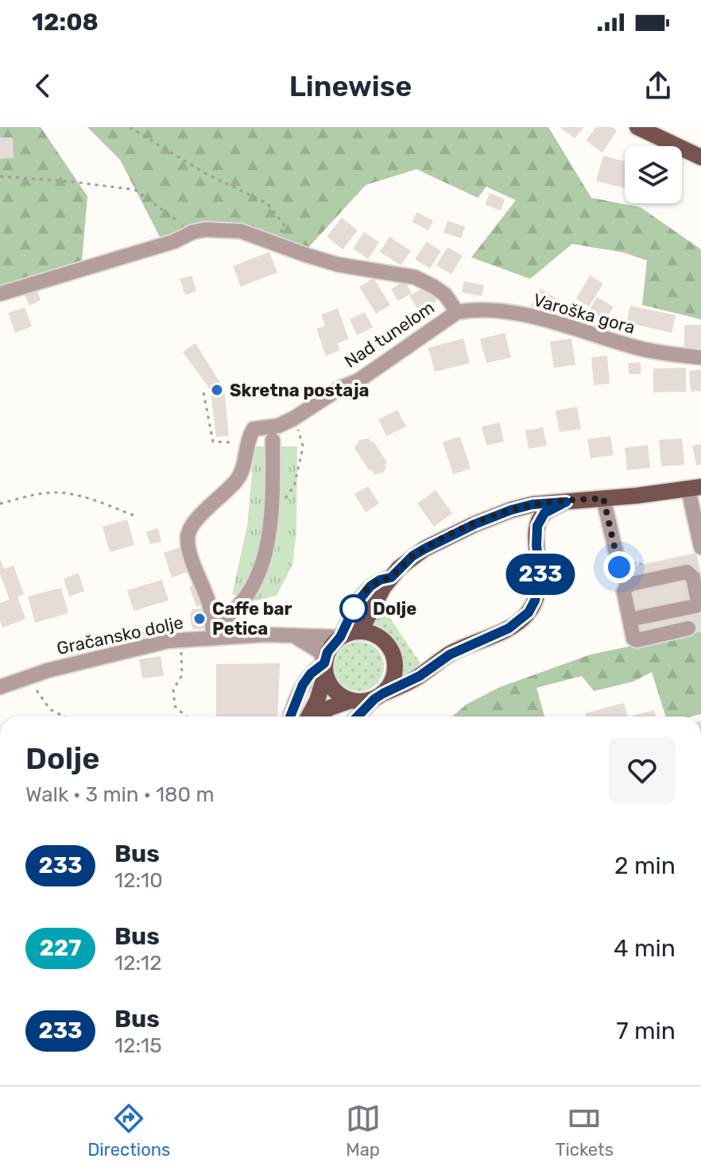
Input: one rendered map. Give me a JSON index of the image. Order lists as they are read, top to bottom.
{
  "streets": {
    "street": ["Varoška gora", "Nad tunelom", "Gračansko dolje"]
  },
  "crossings": [
    ["Varoška gora", "Nad tunelom"],
    ["Nad tunelom", "Gračansko dolje"]
  ],
  "places": ["Skretna postaja", "Dolje", "Caffe bar Petica"],
  "lines": ["bus line 233"],
  "page": {
    "status": "12:08",
    "header": "Linewise",
    "on_map": "233",
    "heading": ["Dolje", "Walk · 3 min · 180 m"],
    "list": [
      {
        "mark": "233",
        "name": "Bus",
        "note": "12:10",
        "value": "2 min"
      },
      {
        "mark": "227",
        "name": "Bus",
        "note": "12:12",
        "value": "4 min"
      },
      {
        "mark": "233",
        "name": "Bus",
        "note": "12:15",
        "value": "7 min"
      }
    ],
    "tabs": ["Directions", "Map", "Tickets"]
  }
}
